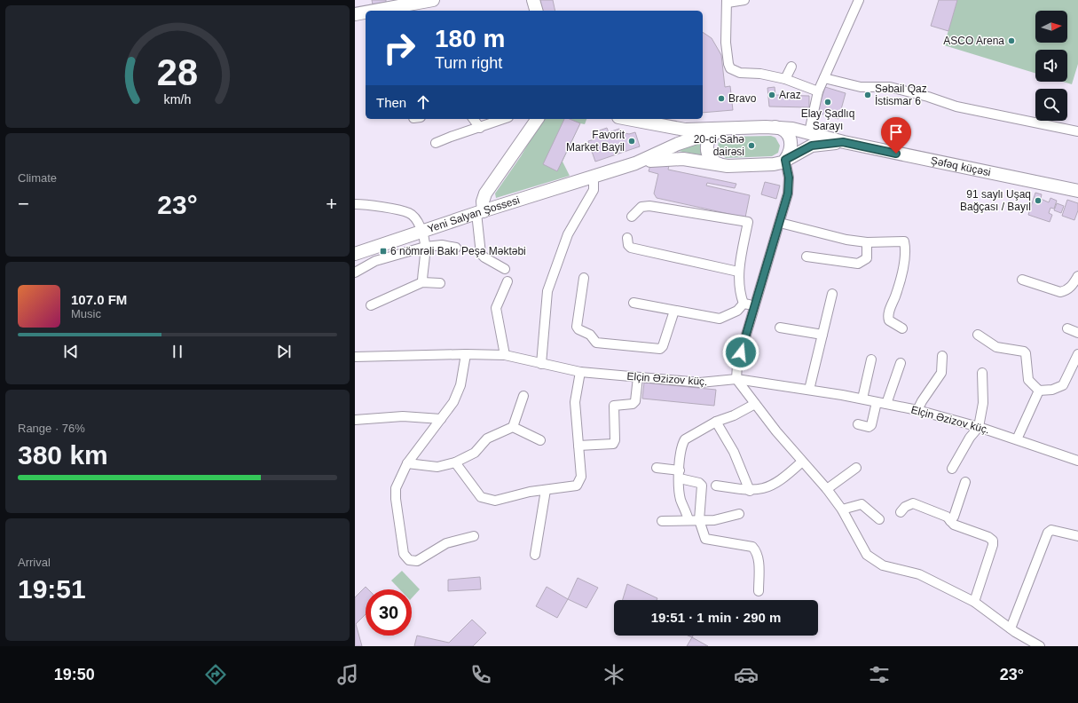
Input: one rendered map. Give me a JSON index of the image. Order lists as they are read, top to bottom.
{
  "streets": {
    "main road": ["Şəfəq küçəsi", "Yeni Salyan Şossesi"],
    "street": ["Elçin Əzizov küç."]
  },
  "places": {
    "other": [
      "ASCO Arena",
      "Araz",
      "Səbail Qaz İstismar 6",
      "Bravo",
      "Elay Şadlıq Sarayı",
      "Favorit Market Bayil",
      "20-ci Sahə dairəsi",
      "91 saylı Uşaq Bağçası / Bayıl"
    ],
    "transit": ["6 nömrəli Bakı Peşə Məktəbi"]
  },
  "north": "right",
  "page": {
    "turn": ["180 m", "Turn right"],
    "then": "Then",
    "tile": [
      "Climate",
      ["Range · 76%", "380 km"],
      ["Arrival", "19:51"]
    ],
    "heat": ["−", "23°", "+"],
    "song": ["107.0 FM", "Music"],
    "limit": "30",
    "trip": "19:51 · 1 min · 290 m",
    "tabs": ["19:50", "23°"],
    "gauge": ["28", "km/h"]
  }
}
